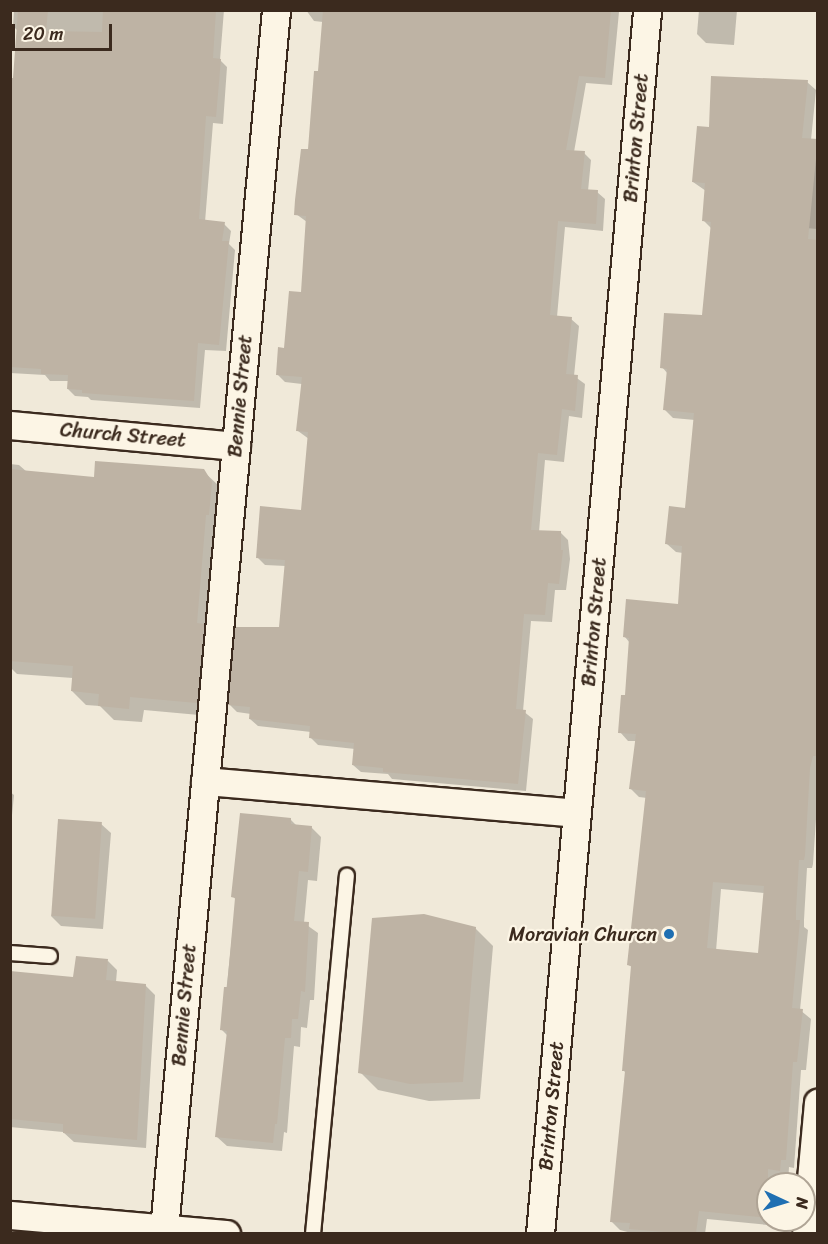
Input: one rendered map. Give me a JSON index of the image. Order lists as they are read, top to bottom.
{
  "streets": {
    "street": ["Brinton Street", "Bennie Street", "Church Street"]
  },
  "crossings": [
    ["Bennie Street", "Church Street"]
  ],
  "places": ["Moravian Churcn"],
  "scale_bar": "20 m",
  "north": "right"
}
